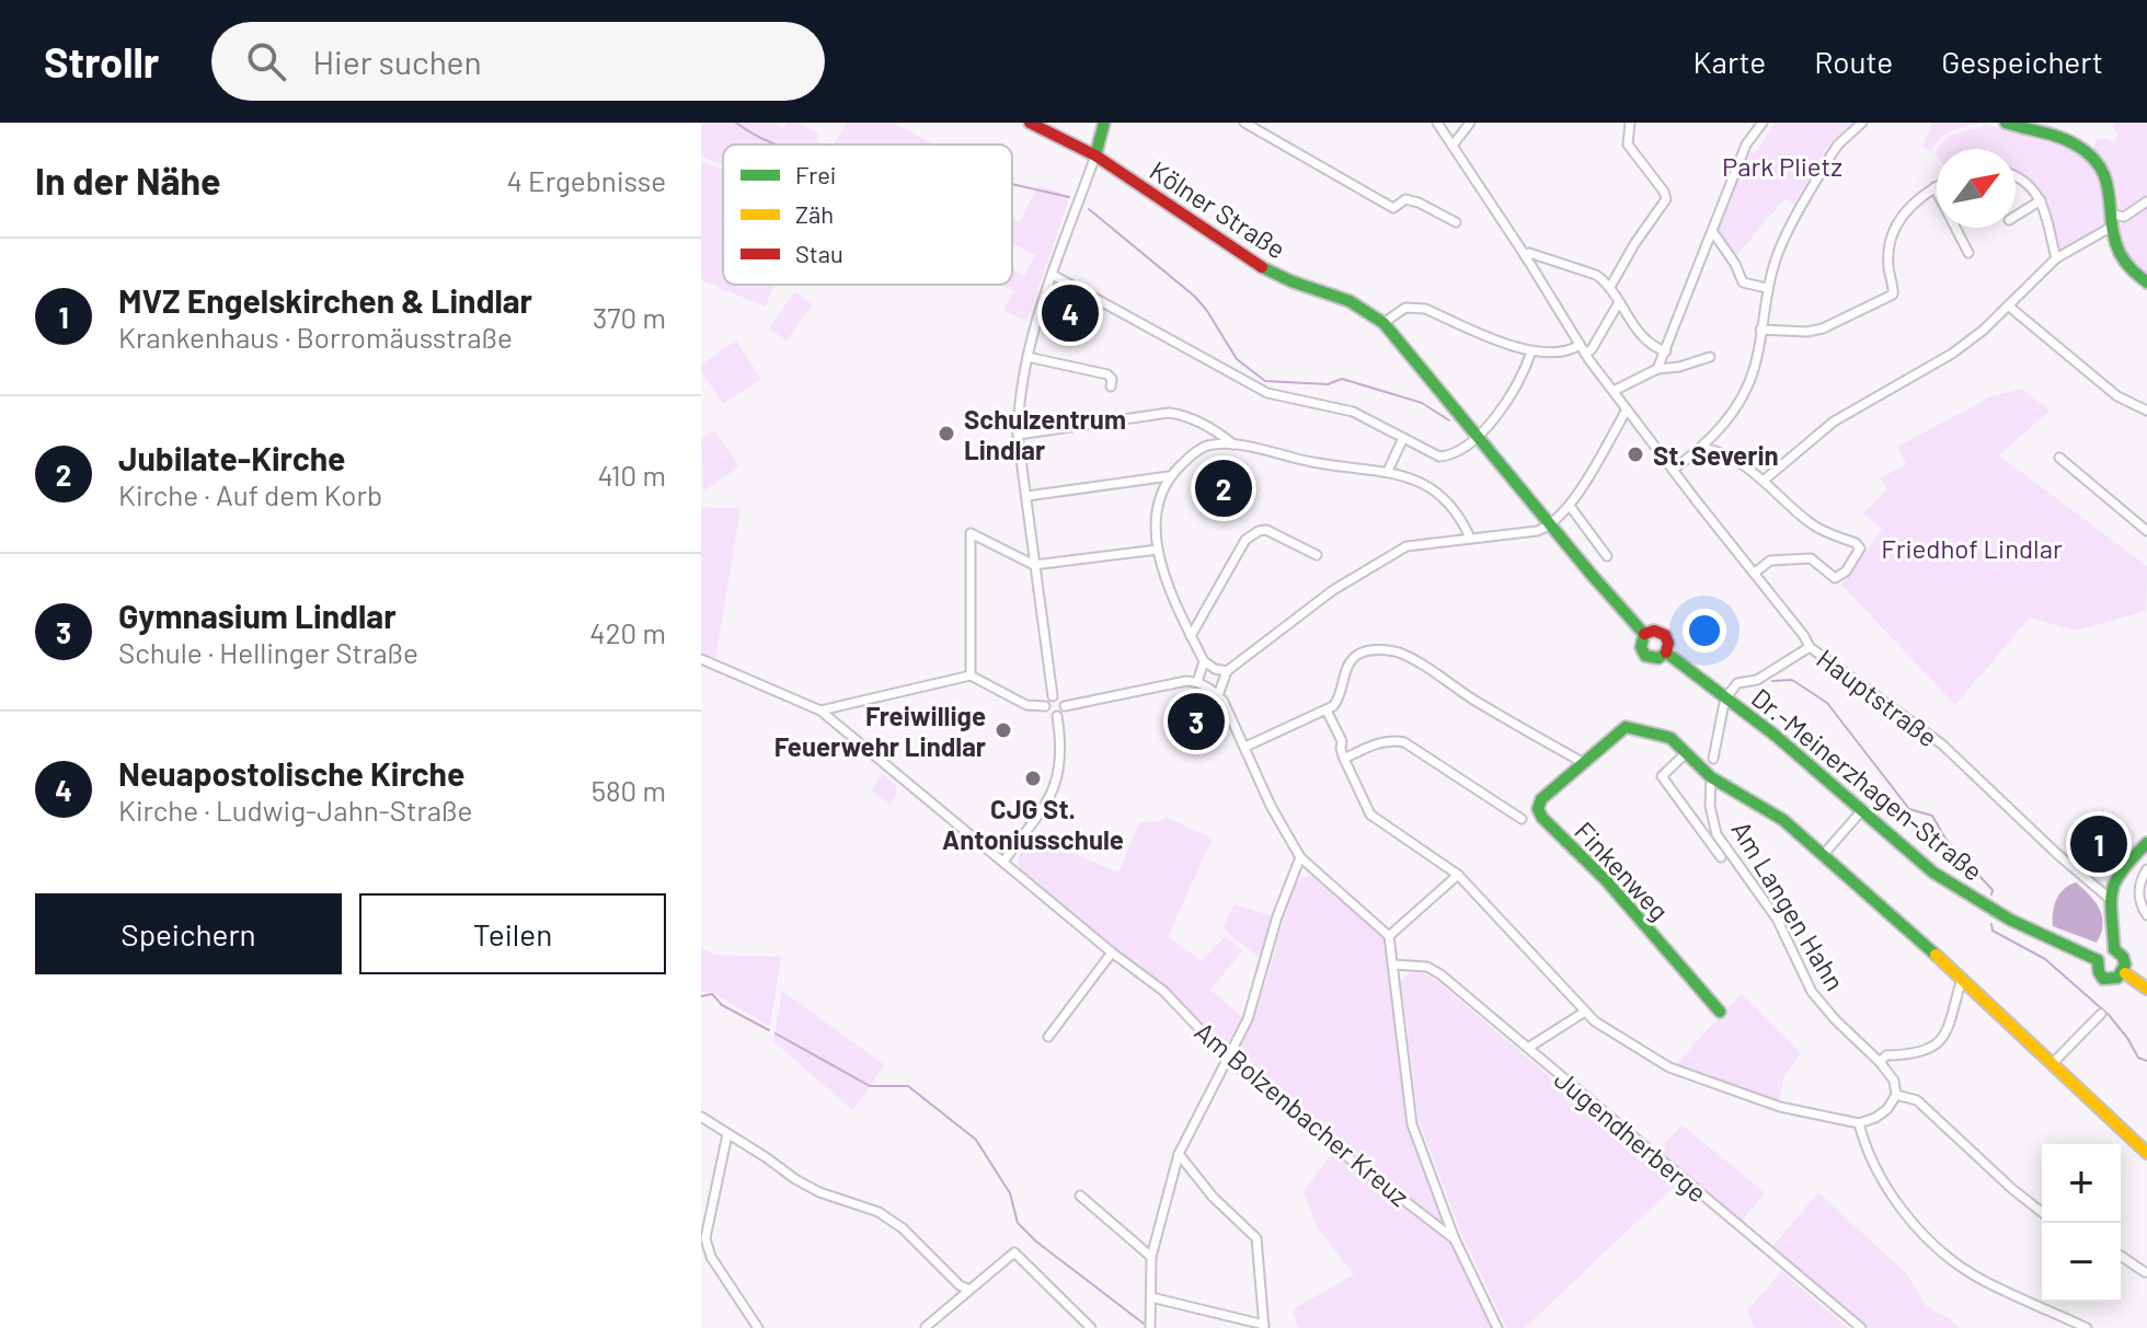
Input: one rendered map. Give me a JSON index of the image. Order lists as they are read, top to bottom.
{
  "streets": {
    "main road": [
      "Kölner Straße",
      "Dr.-Meinerzhagen-Straße",
      "Finkenweg",
      "Am Langen Hahn"
    ],
    "street": ["Hauptstraße", "Am Bolzenbacher Kreuz", "Jugendherberge"]
  },
  "crossings": [
    ["Kölner Straße", "Dr.-Meinerzhagen-Straße"]
  ],
  "parks": ["Park Plietz", "Friedhof Lindlar"],
  "places": [
    "Schulzentrum Lindlar",
    "St. Severin",
    "Freiwillige Feuerwehr Lindlar",
    "CJG St. Antoniusschule"
  ],
  "legend": ["Frei", "Zäh", "Stau"],
  "north": "top right",
  "page": {
    "header": "Strollr",
    "search": "Hier suchen",
    "nav": ["Karte", "Route", "Gespeichert"],
    "heading": ["In der Nähe", "4 Ergebnisse"],
    "list": [
      {
        "mark": "1",
        "name": "MVZ Engelskirchen & Lindlar",
        "note": "Krankenhaus · Borromäusstraße",
        "value": "370 m"
      },
      {
        "mark": "2",
        "name": "Jubilate-Kirche",
        "note": "Kirche · Auf dem Korb",
        "value": "410 m"
      },
      {
        "mark": "3",
        "name": "Gymnasium Lindlar",
        "note": "Schule · Hellinger Straße",
        "value": "420 m"
      },
      {
        "mark": "4",
        "name": "Neuapostolische Kirche",
        "note": "Kirche · Ludwig-Jahn-Straße",
        "value": "580 m"
      }
    ],
    "pins": [
      "4",
      "2",
      "3",
      "1"
    ],
    "buttons": ["Speichern", "Teilen"],
    "map_buttons": ["+", "−"]
  }
}
